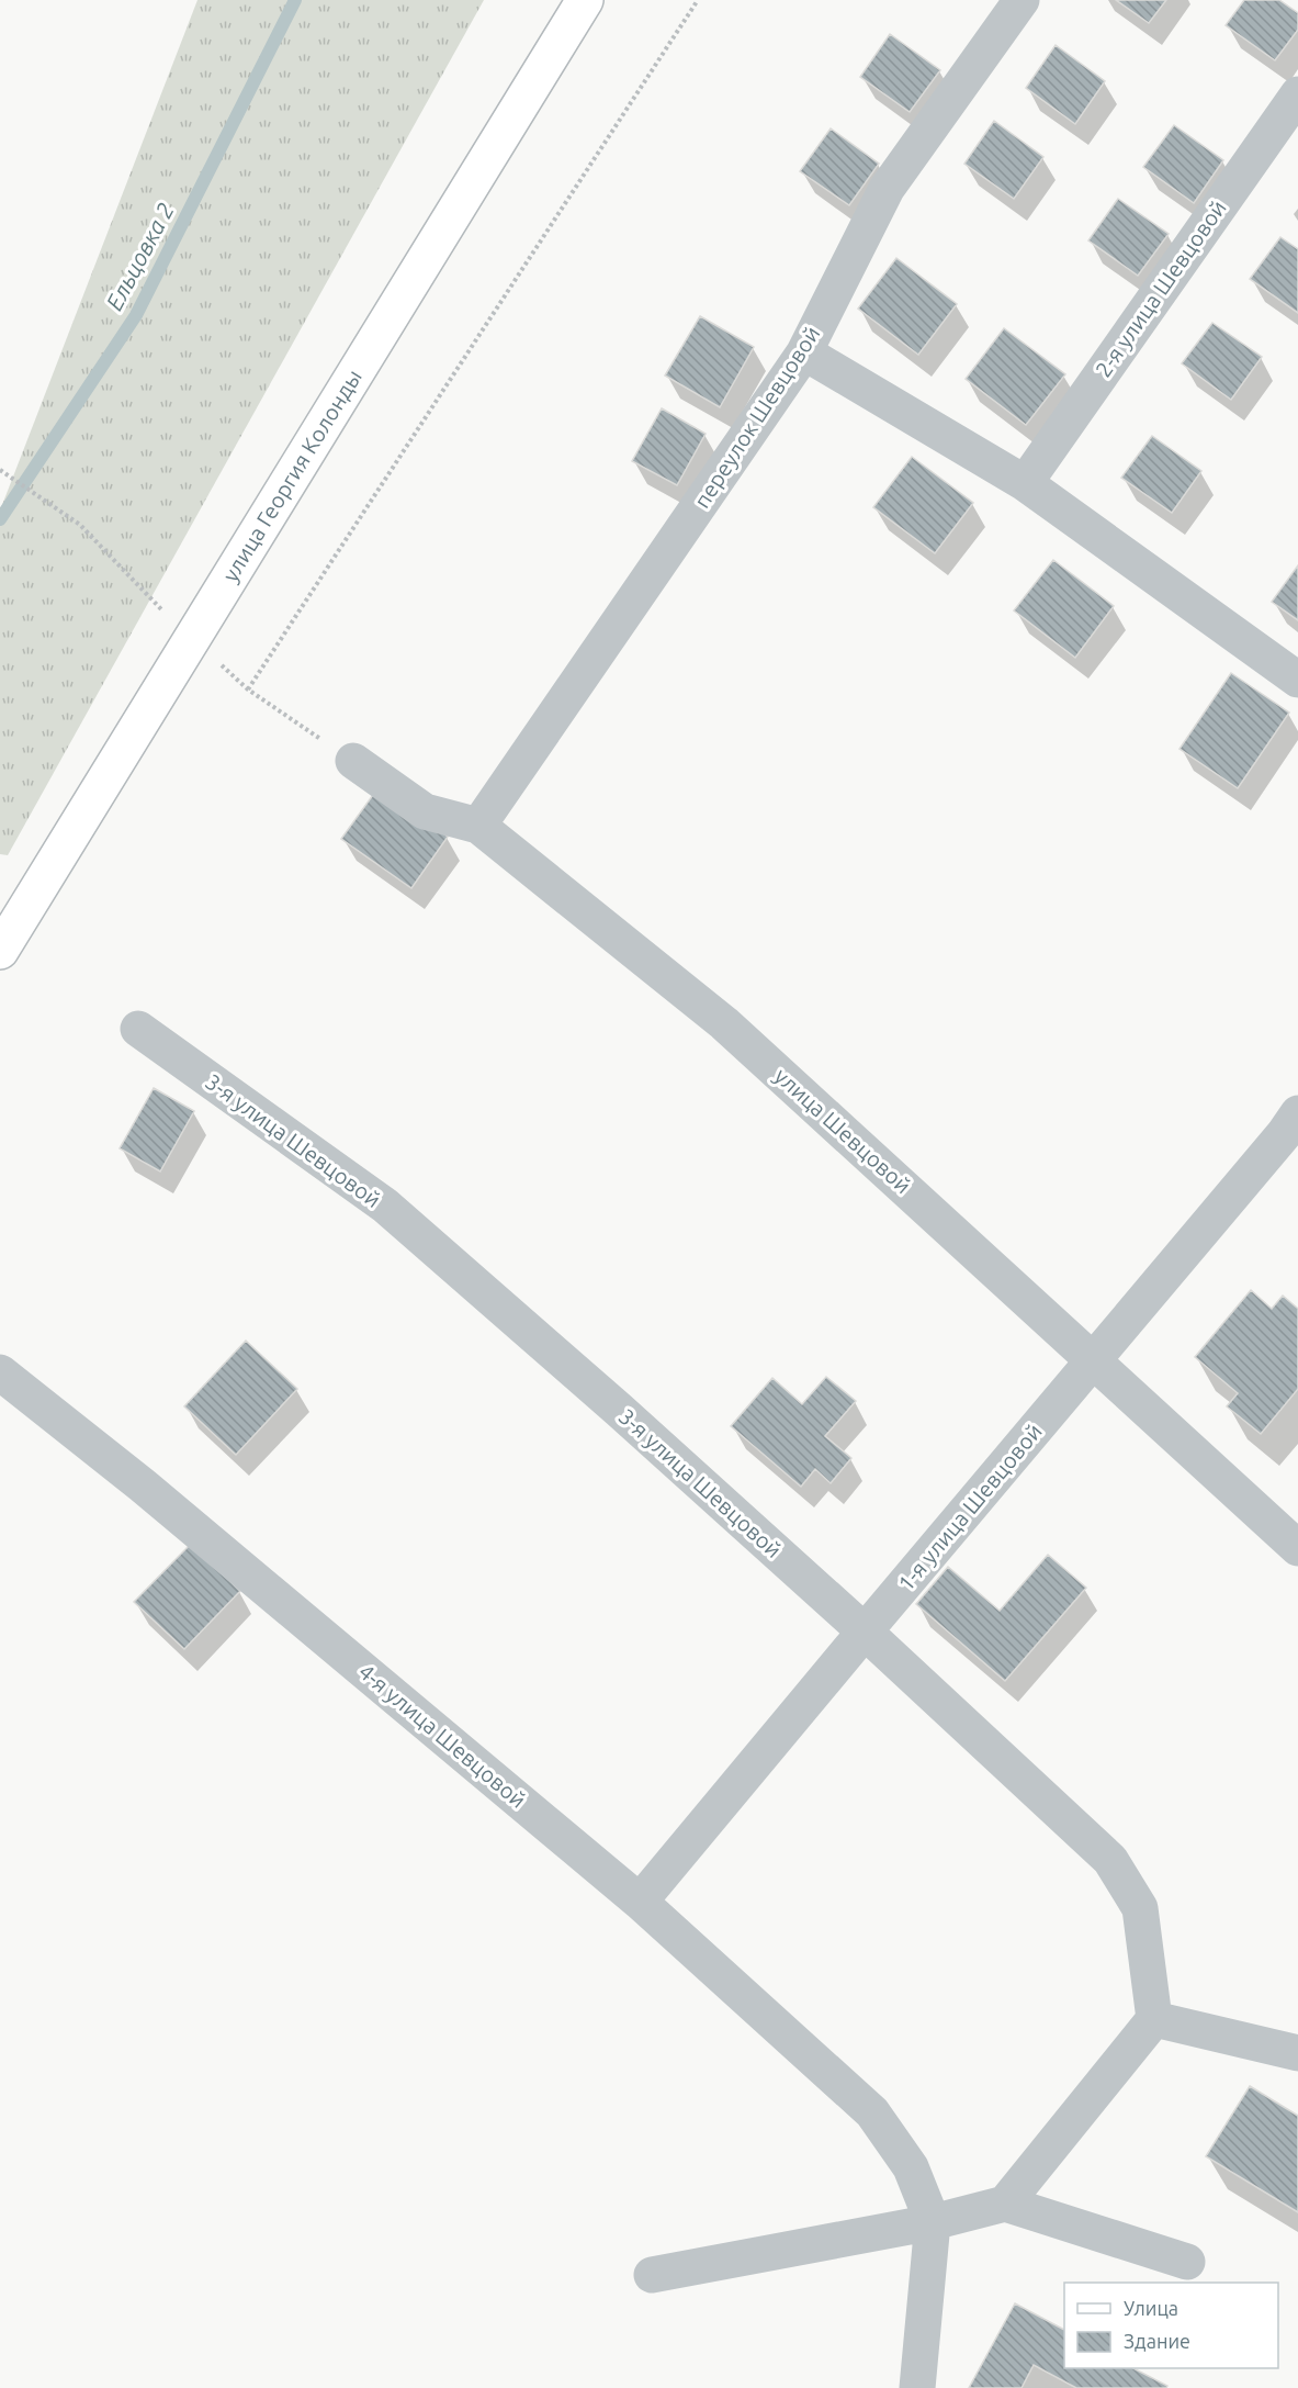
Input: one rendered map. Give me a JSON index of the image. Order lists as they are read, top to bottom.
{
  "streets": {
    "main road": ["улица Георгия Колонды"],
    "street": [
      "2-я улица Шевцовой",
      "переулок Шевцовой",
      "улица Шевцовой",
      "3-я улица Шевцовой",
      "1-я улица Шевцовой",
      "4-я улица Шевцовой"
    ]
  },
  "crossings": [
    ["переулок Шевцовой", "улица Шевцовой"],
    ["улица Шевцовой", "1-я улица Шевцовой"],
    ["3-я улица Шевцовой", "1-я улица Шевцовой"],
    ["1-я улица Шевцовой", "4-я улица Шевцовой"]
  ],
  "water": ["Ельцовка 2"],
  "legend": ["Улица", "Здание"]
}
